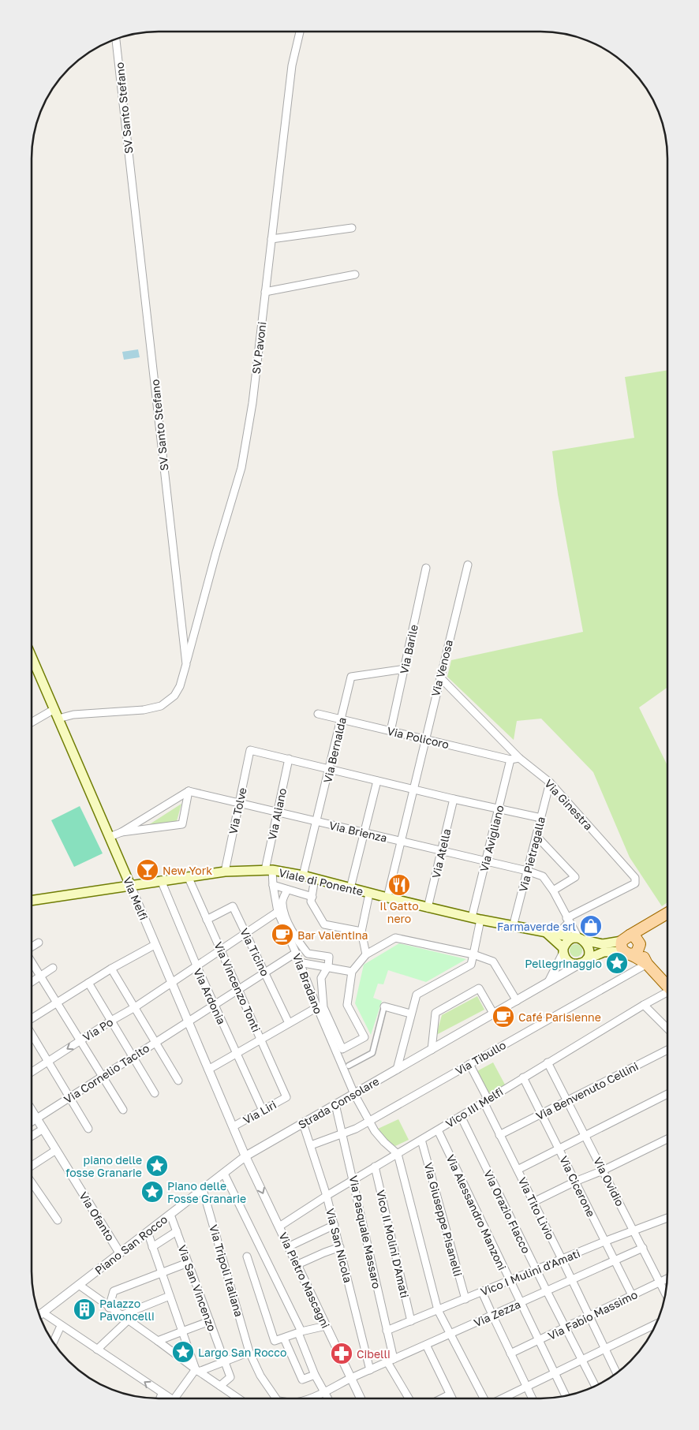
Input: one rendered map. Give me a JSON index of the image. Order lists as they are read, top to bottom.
{
  "streets": {
    "main road": ["Viale di Ponente", "Via Melfi"],
    "street": [
      "SV Santo Stefano",
      "SV Pavoni",
      "Via Barile",
      "Via Venosa",
      "Via Policoro",
      "Via Bernalda",
      "Via Ginestra",
      "Via Tolve",
      "Via Aliano",
      "Via Brienza",
      "Via Avigliano",
      "Via Atella",
      "Via Pietragalla",
      "Via Ticino",
      "Via Bradano",
      "Via Vincenzo Tonti",
      "Via Ardonia",
      "Via Po",
      "Via Tibullo",
      "Via Cornelio Tacito",
      "Via Benvenuto Cellini",
      "Strada Consolare",
      "Vico III Melfi",
      "Via Liri",
      "Via Ovidio",
      "Via Cicerone",
      "Via Tito Livio",
      "Via Orazio Flacco",
      "Via Alessandro Manzoni",
      "Via Ofanto",
      "Via Giuseppe Pisanelli",
      "Via Pasquale Massaro",
      "Vico II Molini D'Amati",
      "Piano San Rocco",
      "Via San Nicola",
      "Via Tripoli Italiana",
      "Vico I Mulini d'Amati",
      "Via Pietro Mascagni",
      "Via San Vincenzo",
      "Via Zezza",
      "Via Fabio Massimo"
    ]
  },
  "crossings": [
    ["SV Santo Stefano", "SV Pavoni"],
    ["SV Santo Stefano", "Via Melfi"],
    ["Via Barile", "Via Policoro"],
    ["Via Barile", "Via Bernalda"],
    ["Via Venosa", "Via Policoro"],
    ["Via Venosa", "Via Ginestra"],
    ["Via Venosa", "Via Brienza"],
    ["Via Policoro", "Via Bernalda"],
    ["Via Policoro", "Via Ginestra"],
    ["Via Policoro", "Via Avigliano"],
    ["Via Bernalda", "Via Brienza"],
    ["Via Bernalda", "Viale di Ponente"],
    ["Via Ginestra", "Via Brienza"],
    ["Via Ginestra", "Via Pietragalla"],
    ["Via Tolve", "Via Aliano"],
    ["Via Tolve", "Via Brienza"],
    ["Via Tolve", "Viale di Ponente"],
    ["Via Aliano", "Via Brienza"],
    ["Via Aliano", "Viale di Ponente"],
    ["Via Aliano", "Via Bradano"],
    ["Via Brienza", "Via Avigliano"],
    ["Via Brienza", "Via Atella"],
    ["Via Brienza", "Via Pietragalla"],
    ["Via Brienza", "Viale di Ponente"],
    ["Via Brienza", "Strada Consolare"],
    ["Via Avigliano", "Viale di Ponente"],
    ["Via Atella", "Viale di Ponente"],
    ["Via Pietragalla", "Viale di Ponente"],
    ["Viale di Ponente", "Via Melfi"],
    ["Viale di Ponente", "Via Bradano"],
    ["Viale di Ponente", "Via Vincenzo Tonti"],
    ["Viale di Ponente", "Via Ardonia"],
    ["Viale di Ponente", "Strada Consolare"],
    ["Via Melfi", "Via Po"],
    ["Via Melfi", "Via Cornelio Tacito"],
    ["Via Melfi", "Strada Consolare"],
    ["Via Melfi", "Via Liri"],
    ["Via Melfi", "Piano San Rocco"],
    ["Via Melfi", "Via Pietro Mascagni"],
    ["Via Ticino", "Via Vincenzo Tonti"],
    ["Via Ticino", "Via Po"],
    ["Via Ticino", "Via Cornelio Tacito"],
    ["Via Bradano", "Via Po"],
    ["Via Bradano", "Via Tibullo"],
    ["Via Bradano", "Via Cornelio Tacito"],
    ["Via Bradano", "Strada Consolare"],
    ["Via Bradano", "Vico III Melfi"],
    ["Via Vincenzo Tonti", "Via Po"],
    ["Via Vincenzo Tonti", "Via Cornelio Tacito"],
    ["Via Vincenzo Tonti", "Via Liri"],
    ["Via Ardonia", "Via Po"],
    ["Via Ardonia", "Via Cornelio Tacito"],
    ["Via Ardonia", "Via Liri"],
    ["Via Tibullo", "Via Tito Livio"],
    ["Via Tibullo", "Via Pasquale Massaro"],
    ["Via Tibullo", "Via San Nicola"],
    ["Via Cornelio Tacito", "Via Ofanto"],
    ["Via Benvenuto Cellini", "Via Ovidio"],
    ["Via Benvenuto Cellini", "Via Cicerone"],
    ["Via Benvenuto Cellini", "Via Tito Livio"],
    ["Strada Consolare", "Via Pasquale Massaro"],
    ["Strada Consolare", "Piano San Rocco"],
    ["Strada Consolare", "Via San Nicola"],
    ["Strada Consolare", "Via Pietro Mascagni"],
    ["Vico III Melfi", "Via Ovidio"],
    ["Vico III Melfi", "Via Cicerone"],
    ["Vico III Melfi", "Via Tito Livio"],
    ["Vico III Melfi", "Via Orazio Flacco"],
    ["Vico III Melfi", "Via Alessandro Manzoni"],
    ["Vico III Melfi", "Via Giuseppe Pisanelli"],
    ["Vico III Melfi", "Via Pasquale Massaro"],
    ["Vico III Melfi", "Vico II Molini D'Amati"],
    ["Vico III Melfi", "Via San Nicola"],
    ["Vico III Melfi", "Via Pietro Mascagni"],
    ["Via Ovidio", "Vico I Mulini d'Amati"],
    ["Via Ovidio", "Via Zezza"],
    ["Via Ovidio", "Via Fabio Massimo"],
    ["Via Cicerone", "Vico I Mulini d'Amati"],
    ["Via Cicerone", "Via Zezza"],
    ["Via Cicerone", "Via Fabio Massimo"],
    ["Via Tito Livio", "Vico I Mulini d'Amati"],
    ["Via Tito Livio", "Via Zezza"],
    ["Via Tito Livio", "Via Fabio Massimo"],
    ["Via Orazio Flacco", "Vico I Mulini d'Amati"],
    ["Via Orazio Flacco", "Via Zezza"],
    ["Via Orazio Flacco", "Via Fabio Massimo"],
    ["Via Alessandro Manzoni", "Vico I Mulini d'Amati"],
    ["Via Alessandro Manzoni", "Via Zezza"],
    ["Via Alessandro Manzoni", "Via Fabio Massimo"],
    ["Via Ofanto", "Piano San Rocco"],
    ["Via Giuseppe Pisanelli", "Vico I Mulini d'Amati"],
    ["Via Pasquale Massaro", "Vico I Mulini d'Amati"],
    ["Via Pasquale Massaro", "Via Zezza"],
    ["Vico II Molini D'Amati", "Vico I Mulini d'Amati"],
    ["Piano San Rocco", "Via Tripoli Italiana"],
    ["Piano San Rocco", "Via Pietro Mascagni"],
    ["Piano San Rocco", "Via San Vincenzo"],
    ["Via San Nicola", "Via Zezza"],
    ["Via Pietro Mascagni", "Via Zezza"]
  ],
  "places": {
    "bar": ["New York"],
    "restaurant": ["Il Gatto nero"],
    "shop": ["Farmaverde srl"],
    "cafe": ["Bar Valentina", "Café Parisienne"],
    "place": [
      "Pellegrinaggio",
      "piano delle fosse Granarie",
      "Piano delle Fosse Granarie",
      "Largo San Rocco"
    ],
    "building": ["Palazzo Pavoncelli"],
    "pharmacy": ["Cibelli"]
  }
}
